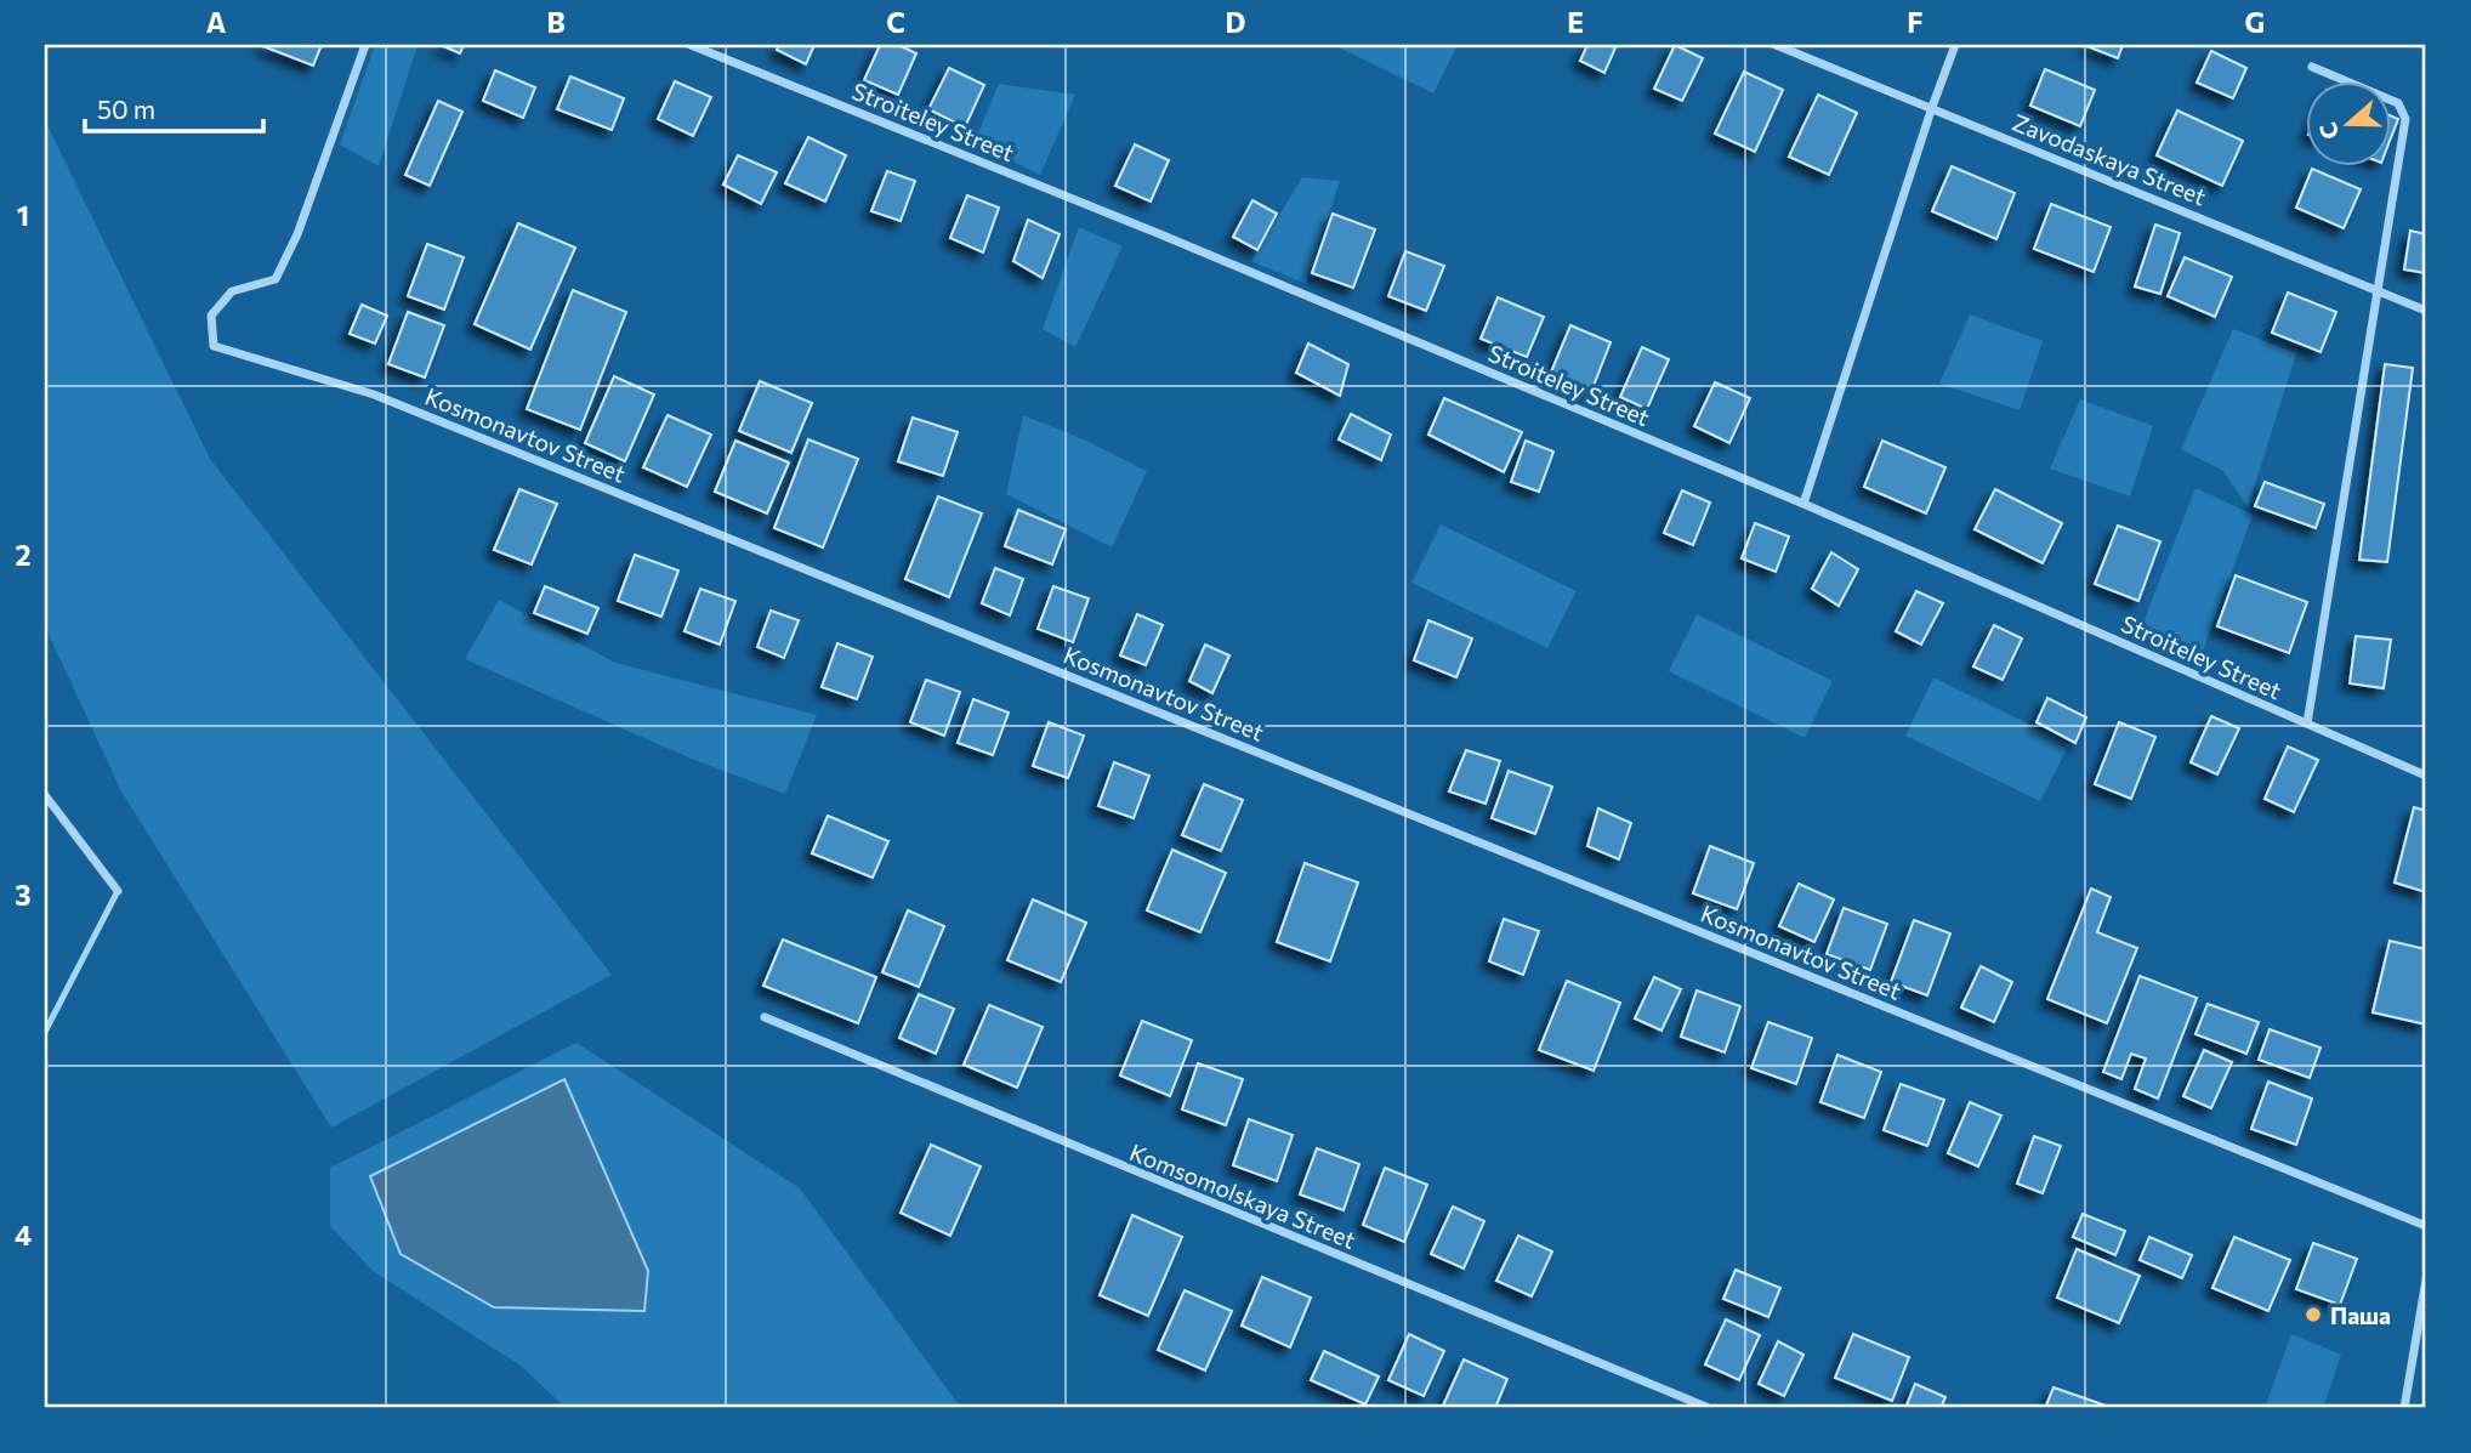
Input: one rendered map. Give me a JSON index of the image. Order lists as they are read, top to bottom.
{
  "streets": {
    "street": [
      "Stroiteley Street",
      "Zavodaskaya Street",
      "Kosmonavtov Street",
      "Komsomolskaya Street"
    ]
  },
  "places": ["Паша"],
  "scale_bar": "50 m",
  "north": "left",
  "grid": {
    "columns": [
      "A",
      "B",
      "C",
      "D",
      "E",
      "F",
      "G"
    ],
    "rows": [
      "1",
      "2",
      "3",
      "4"
    ]
  }
}
